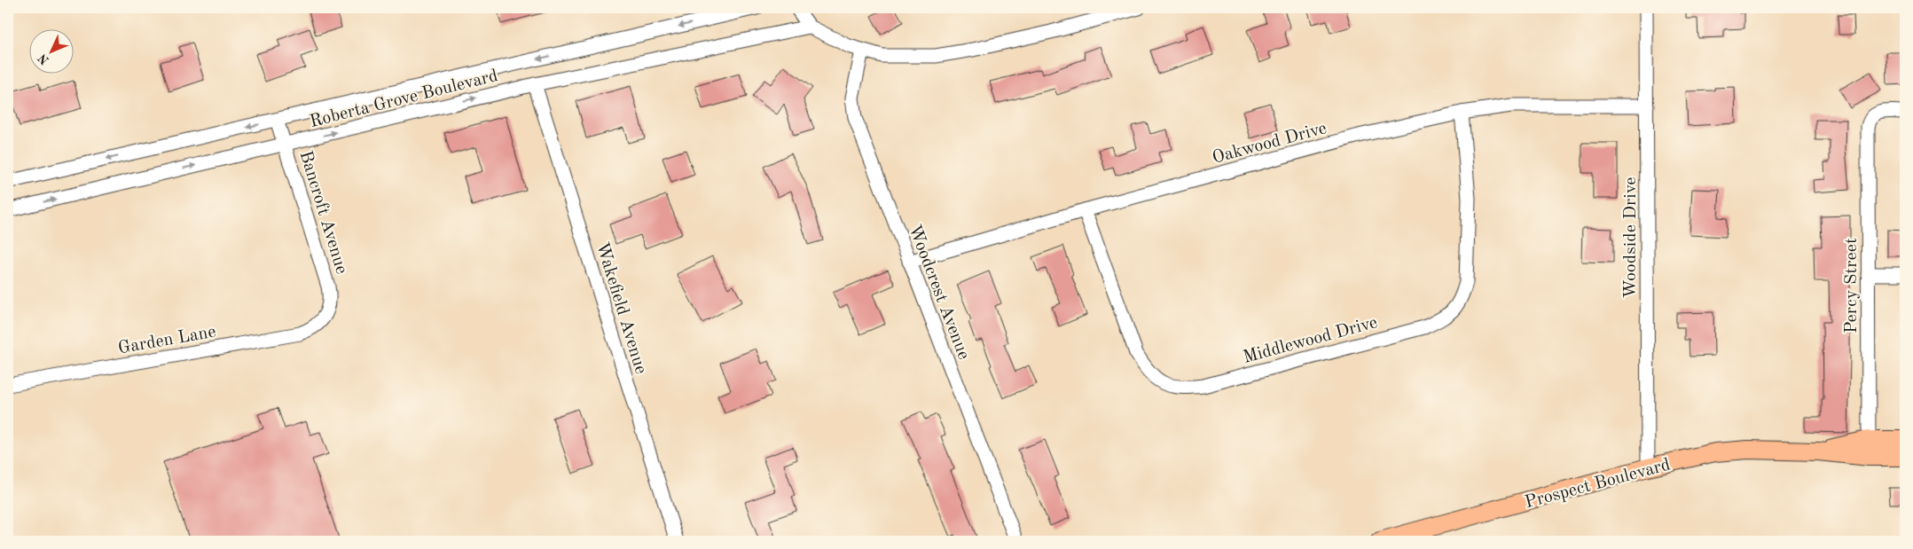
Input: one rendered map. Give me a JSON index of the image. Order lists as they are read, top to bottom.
{
  "streets": {
    "main road": ["Prospect Boulevard"],
    "street": [
      "Roberta Grove Boulevard",
      "Oakwood Drive",
      "Bancroft Avenue",
      "Woodside Drive",
      "Percy Street",
      "Woodcrest Avenue",
      "Wakefield Avenue",
      "Garden Lane",
      "Middlewood Drive"
    ]
  },
  "crossings": [
    ["Roberta Grove Boulevard", "Bancroft Avenue"],
    ["Roberta Grove Boulevard", "Wakefield Avenue"],
    ["Oakwood Drive", "Woodside Drive"],
    ["Oakwood Drive", "Woodcrest Avenue"],
    ["Oakwood Drive", "Middlewood Drive"],
    ["Bancroft Avenue", "Garden Lane"],
    ["Woodside Drive", "Prospect Boulevard"],
    ["Percy Street", "Prospect Boulevard"]
  ],
  "north": "bottom left"
}
